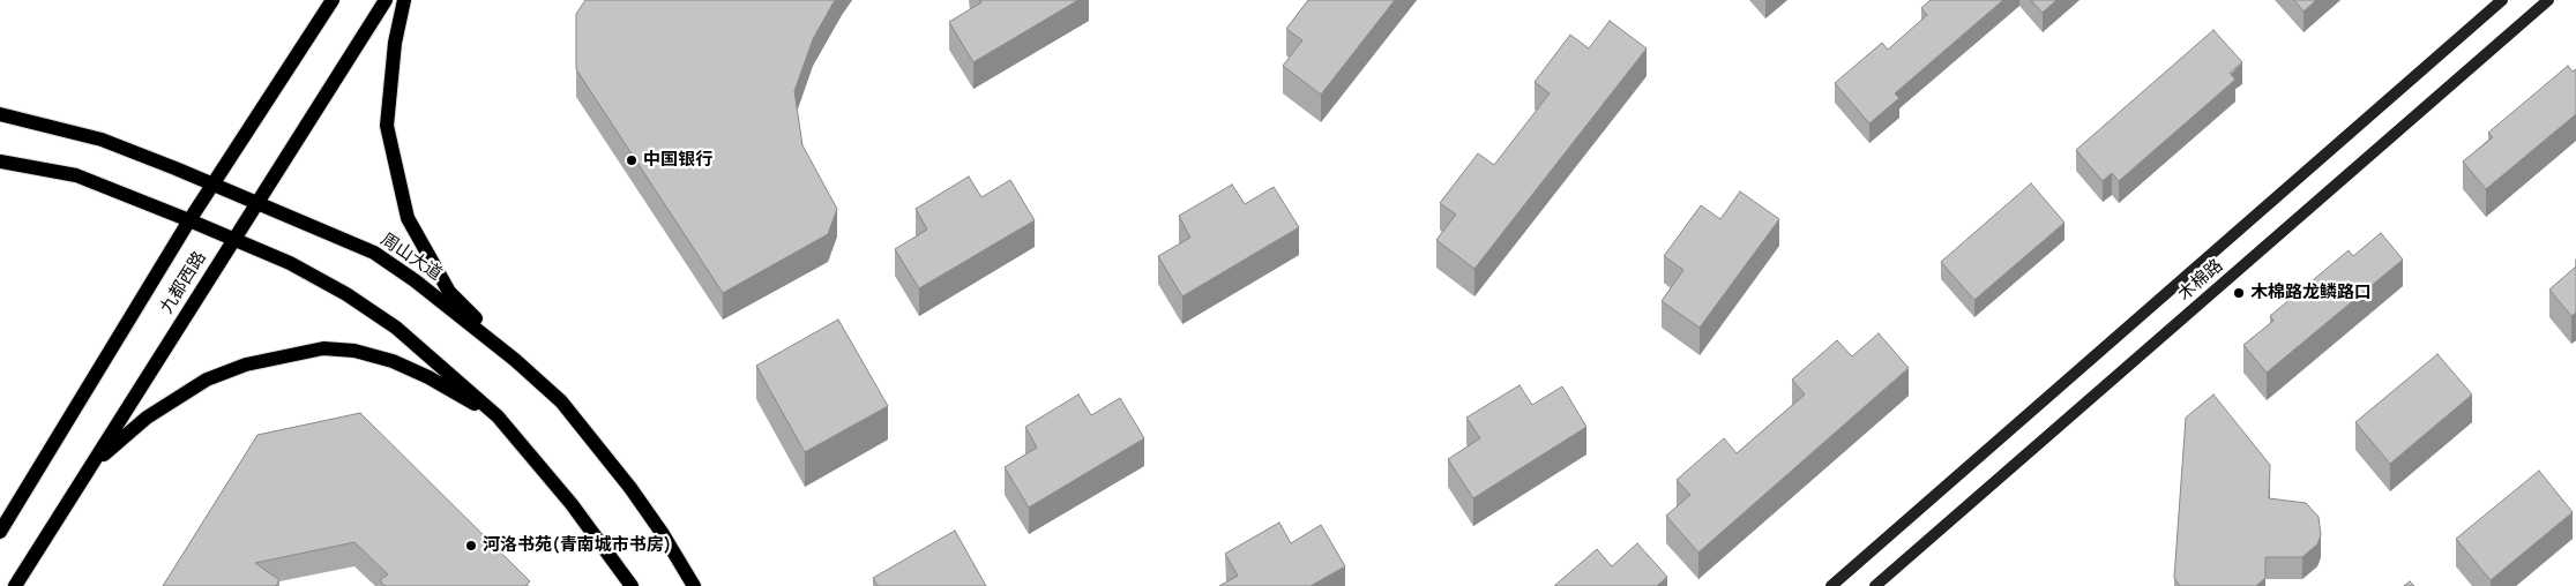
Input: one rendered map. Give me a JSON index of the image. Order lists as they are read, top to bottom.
{
  "streets": {
    "main road": ["周山大道", "木棉路", "九都西路"]
  },
  "crossings": [
    ["周山大道", "九都西路"]
  ],
  "places": ["中国银行", "木棉路龙鳞路口", "河洛书苑(青南城市书房)"]
}
